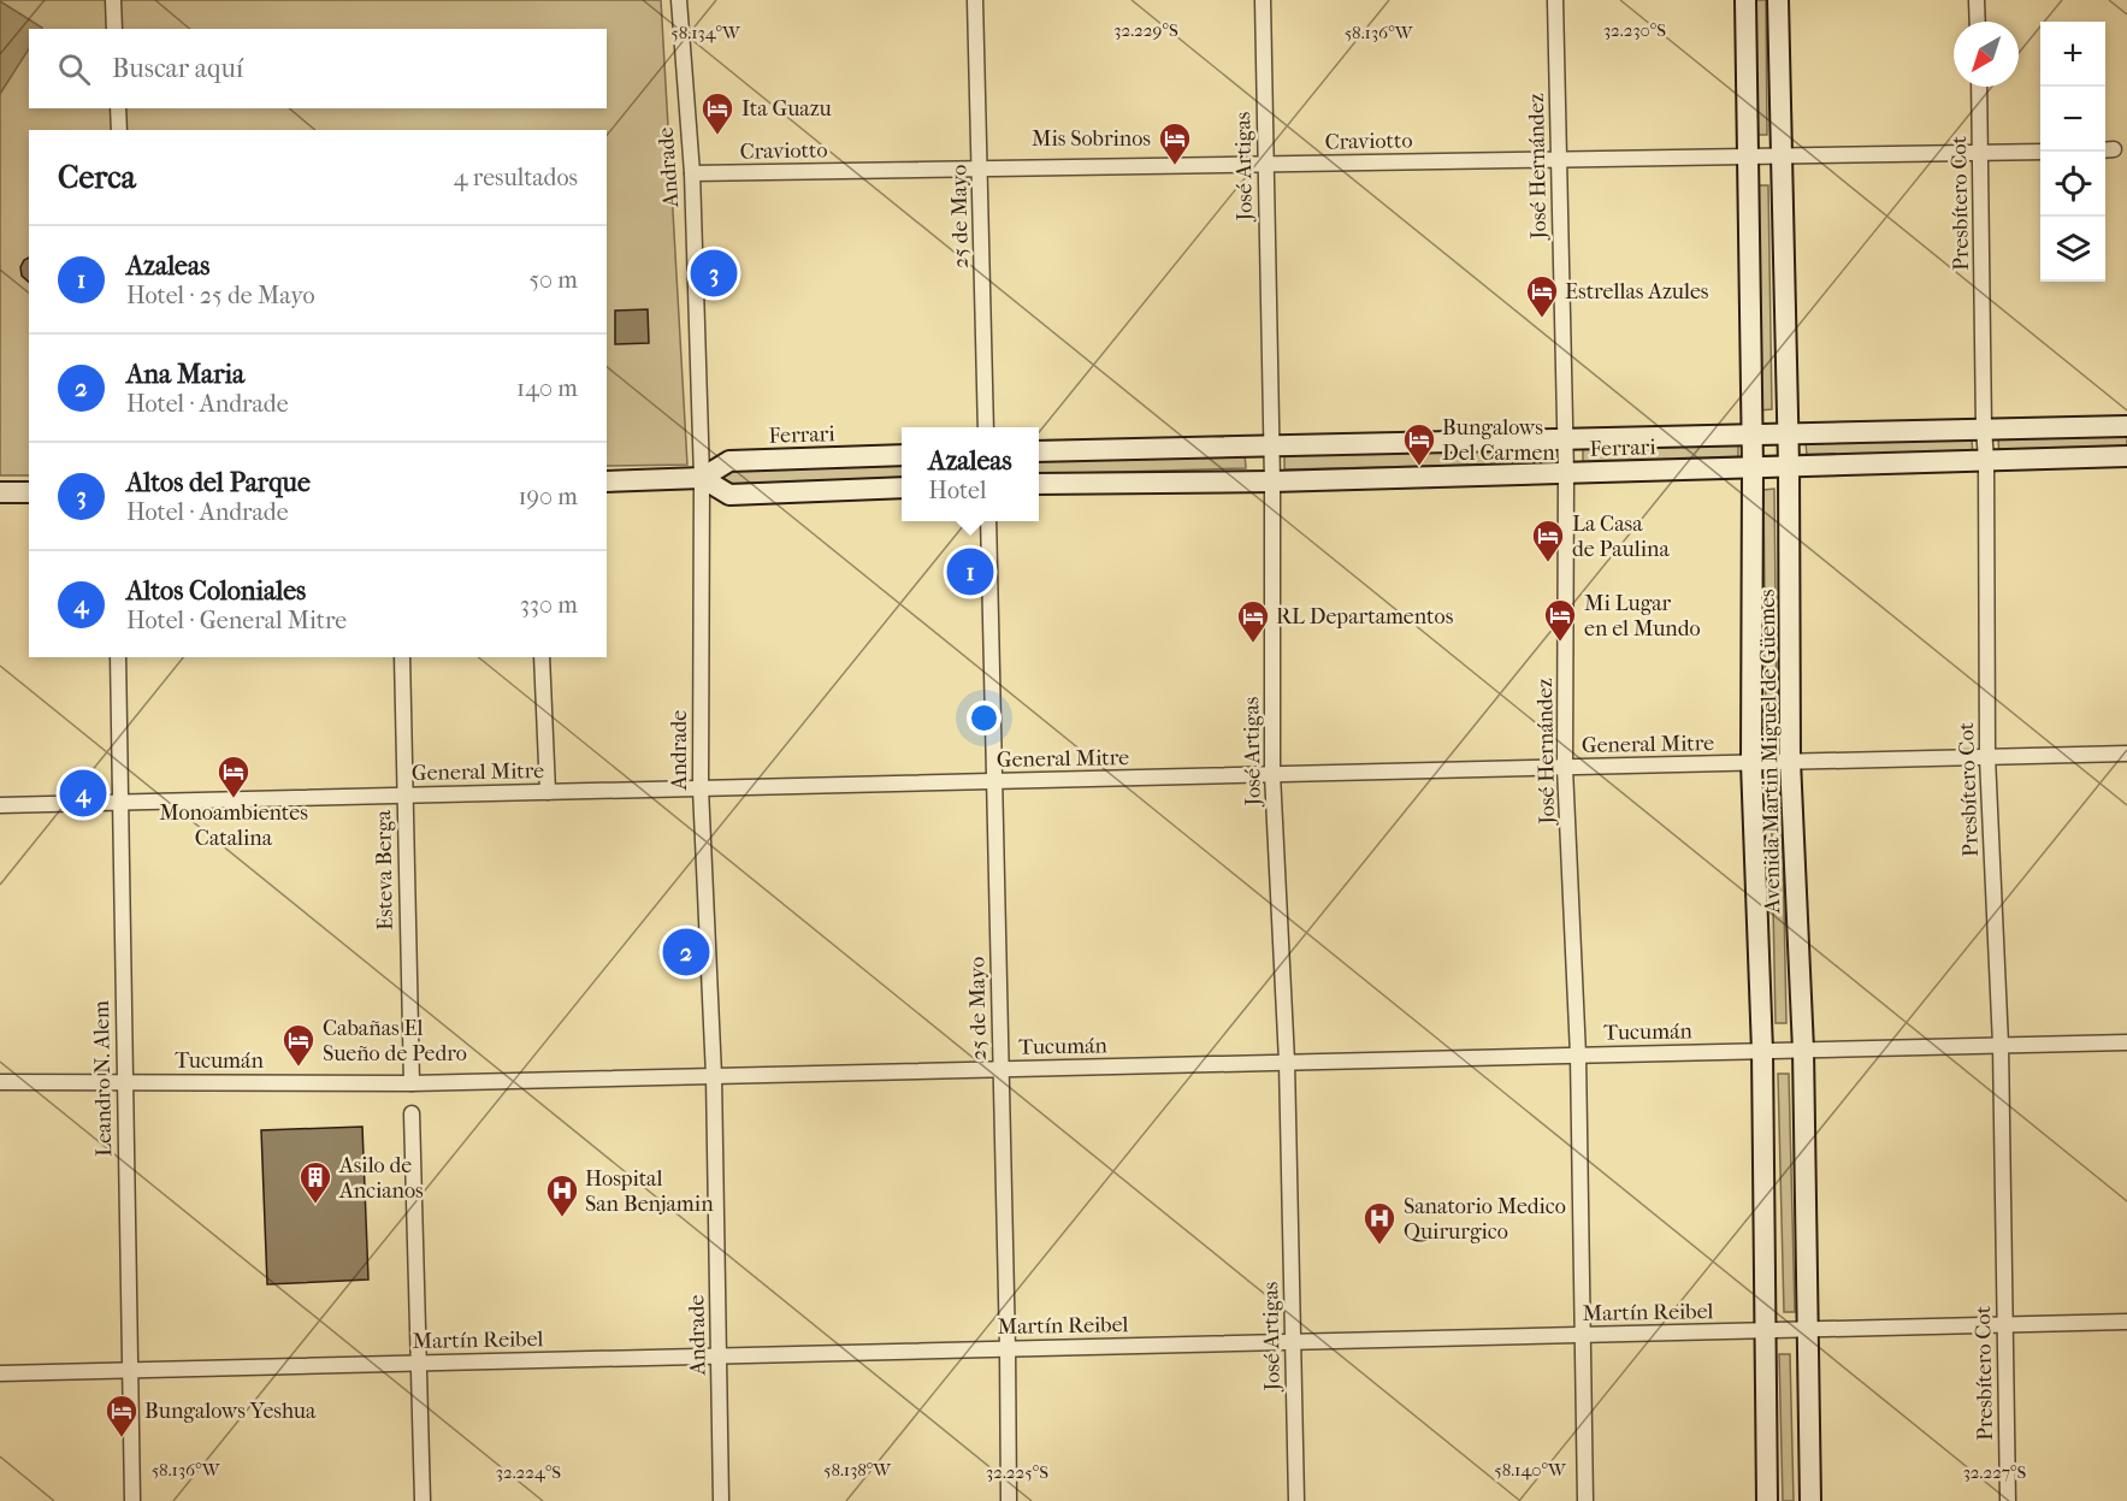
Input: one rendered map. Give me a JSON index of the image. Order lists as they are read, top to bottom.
{
  "streets": {
    "street": [
      "Craviotto",
      "José Artigas",
      "José Hernández",
      "Andrade",
      "Presbítero Cot",
      "25 de Mayo",
      "Ferrari",
      "General Mitre",
      "Avenida Martin Miguel de Güemes",
      "Esteva Berga",
      "Tucumán",
      "Leandro N. Alem",
      "Martín Reibel"
    ]
  },
  "crossings": [
    ["Craviotto", "José Artigas"],
    ["Craviotto", "José Hernández"],
    ["Craviotto", "Andrade"],
    ["Craviotto", "Presbítero Cot"],
    ["Craviotto", "25 de Mayo"],
    ["Craviotto", "Avenida Martin Miguel de Güemes"],
    ["José Artigas", "Ferrari"],
    ["José Artigas", "General Mitre"],
    ["José Artigas", "Tucumán"],
    ["José Artigas", "Martín Reibel"],
    ["José Hernández", "Ferrari"],
    ["José Hernández", "General Mitre"],
    ["José Hernández", "Tucumán"],
    ["José Hernández", "Martín Reibel"],
    ["Andrade", "Ferrari"],
    ["Andrade", "General Mitre"],
    ["Andrade", "Tucumán"],
    ["Andrade", "Martín Reibel"],
    ["Presbítero Cot", "Ferrari"],
    ["Presbítero Cot", "General Mitre"],
    ["Presbítero Cot", "Tucumán"],
    ["Presbítero Cot", "Martín Reibel"],
    ["25 de Mayo", "General Mitre"],
    ["25 de Mayo", "Tucumán"],
    ["25 de Mayo", "Martín Reibel"],
    ["Ferrari", "Avenida Martin Miguel de Güemes"],
    ["General Mitre", "Avenida Martin Miguel de Güemes"],
    ["General Mitre", "Esteva Berga"],
    ["General Mitre", "Leandro N. Alem"],
    ["Avenida Martin Miguel de Güemes", "Tucumán"],
    ["Avenida Martin Miguel de Güemes", "Martín Reibel"],
    ["Esteva Berga", "Tucumán"],
    ["Tucumán", "Leandro N. Alem"],
    ["Leandro N. Alem", "Martín Reibel"]
  ],
  "places": {
    "hotel": [
      "Ita Guazu",
      "Mis Sobrinos",
      "Estrellas Azules",
      "Bungalows Del Carmen",
      "La Casa de Paulina",
      "Mi Lugar en el Mundo",
      "RL Departamentos",
      "Monoambientes Catalina",
      "Cabañas El Sueño de Pedro",
      "Bungalows Yeshua"
    ],
    "building": ["Asilo de Ancianos"],
    "hospital": ["Hospital San Benjamin", "Sanatorio Medico Quirurgico"]
  },
  "north": "bottom left",
  "page": {
    "map_buttons": ["+", "−"],
    "search": "Buscar aquí",
    "heading": ["Cerca", "4 resultados"],
    "list": [
      {
        "mark": "1",
        "name": "Azaleas",
        "note": "Hotel · 25 de Mayo",
        "value": "50 m"
      },
      {
        "mark": "2",
        "name": "Ana Maria",
        "note": "Hotel · Andrade",
        "value": "140 m"
      },
      {
        "mark": "3",
        "name": "Altos del Parque",
        "note": "Hotel · Andrade",
        "value": "190 m"
      },
      {
        "mark": "4",
        "name": "Altos Coloniales",
        "note": "Hotel · General Mitre",
        "value": "330 m"
      }
    ],
    "pins": [
      "3",
      "1",
      "4",
      "2"
    ],
    "popup": ["Azaleas", "Hotel"]
  },
  "coordinates": [
    "32.230°S",
    "32.229°S",
    "58.134°W",
    "58.136°W",
    "58.138°W",
    "58.140°W",
    "32.224°S",
    "32.225°S",
    "32.227°S"
  ]
}
